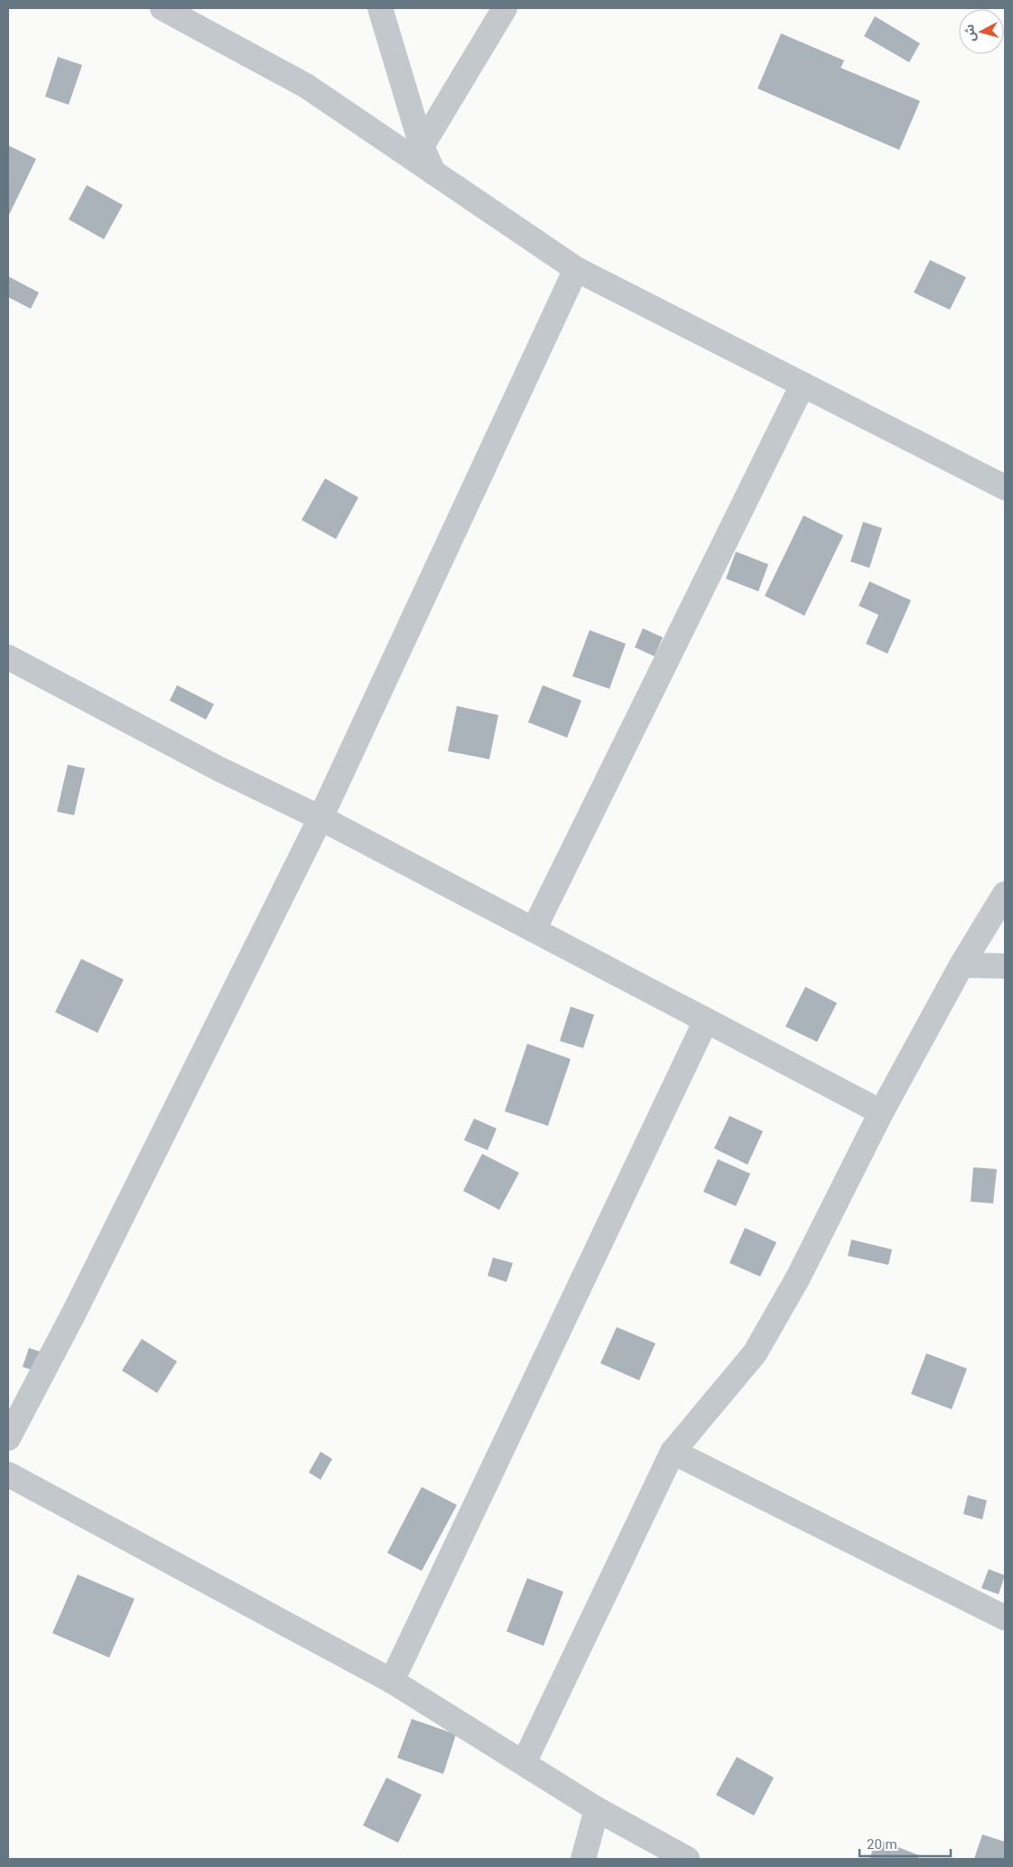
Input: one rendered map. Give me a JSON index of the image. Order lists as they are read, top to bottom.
{
  "scale_bar": "20 m",
  "north": "left"
}
